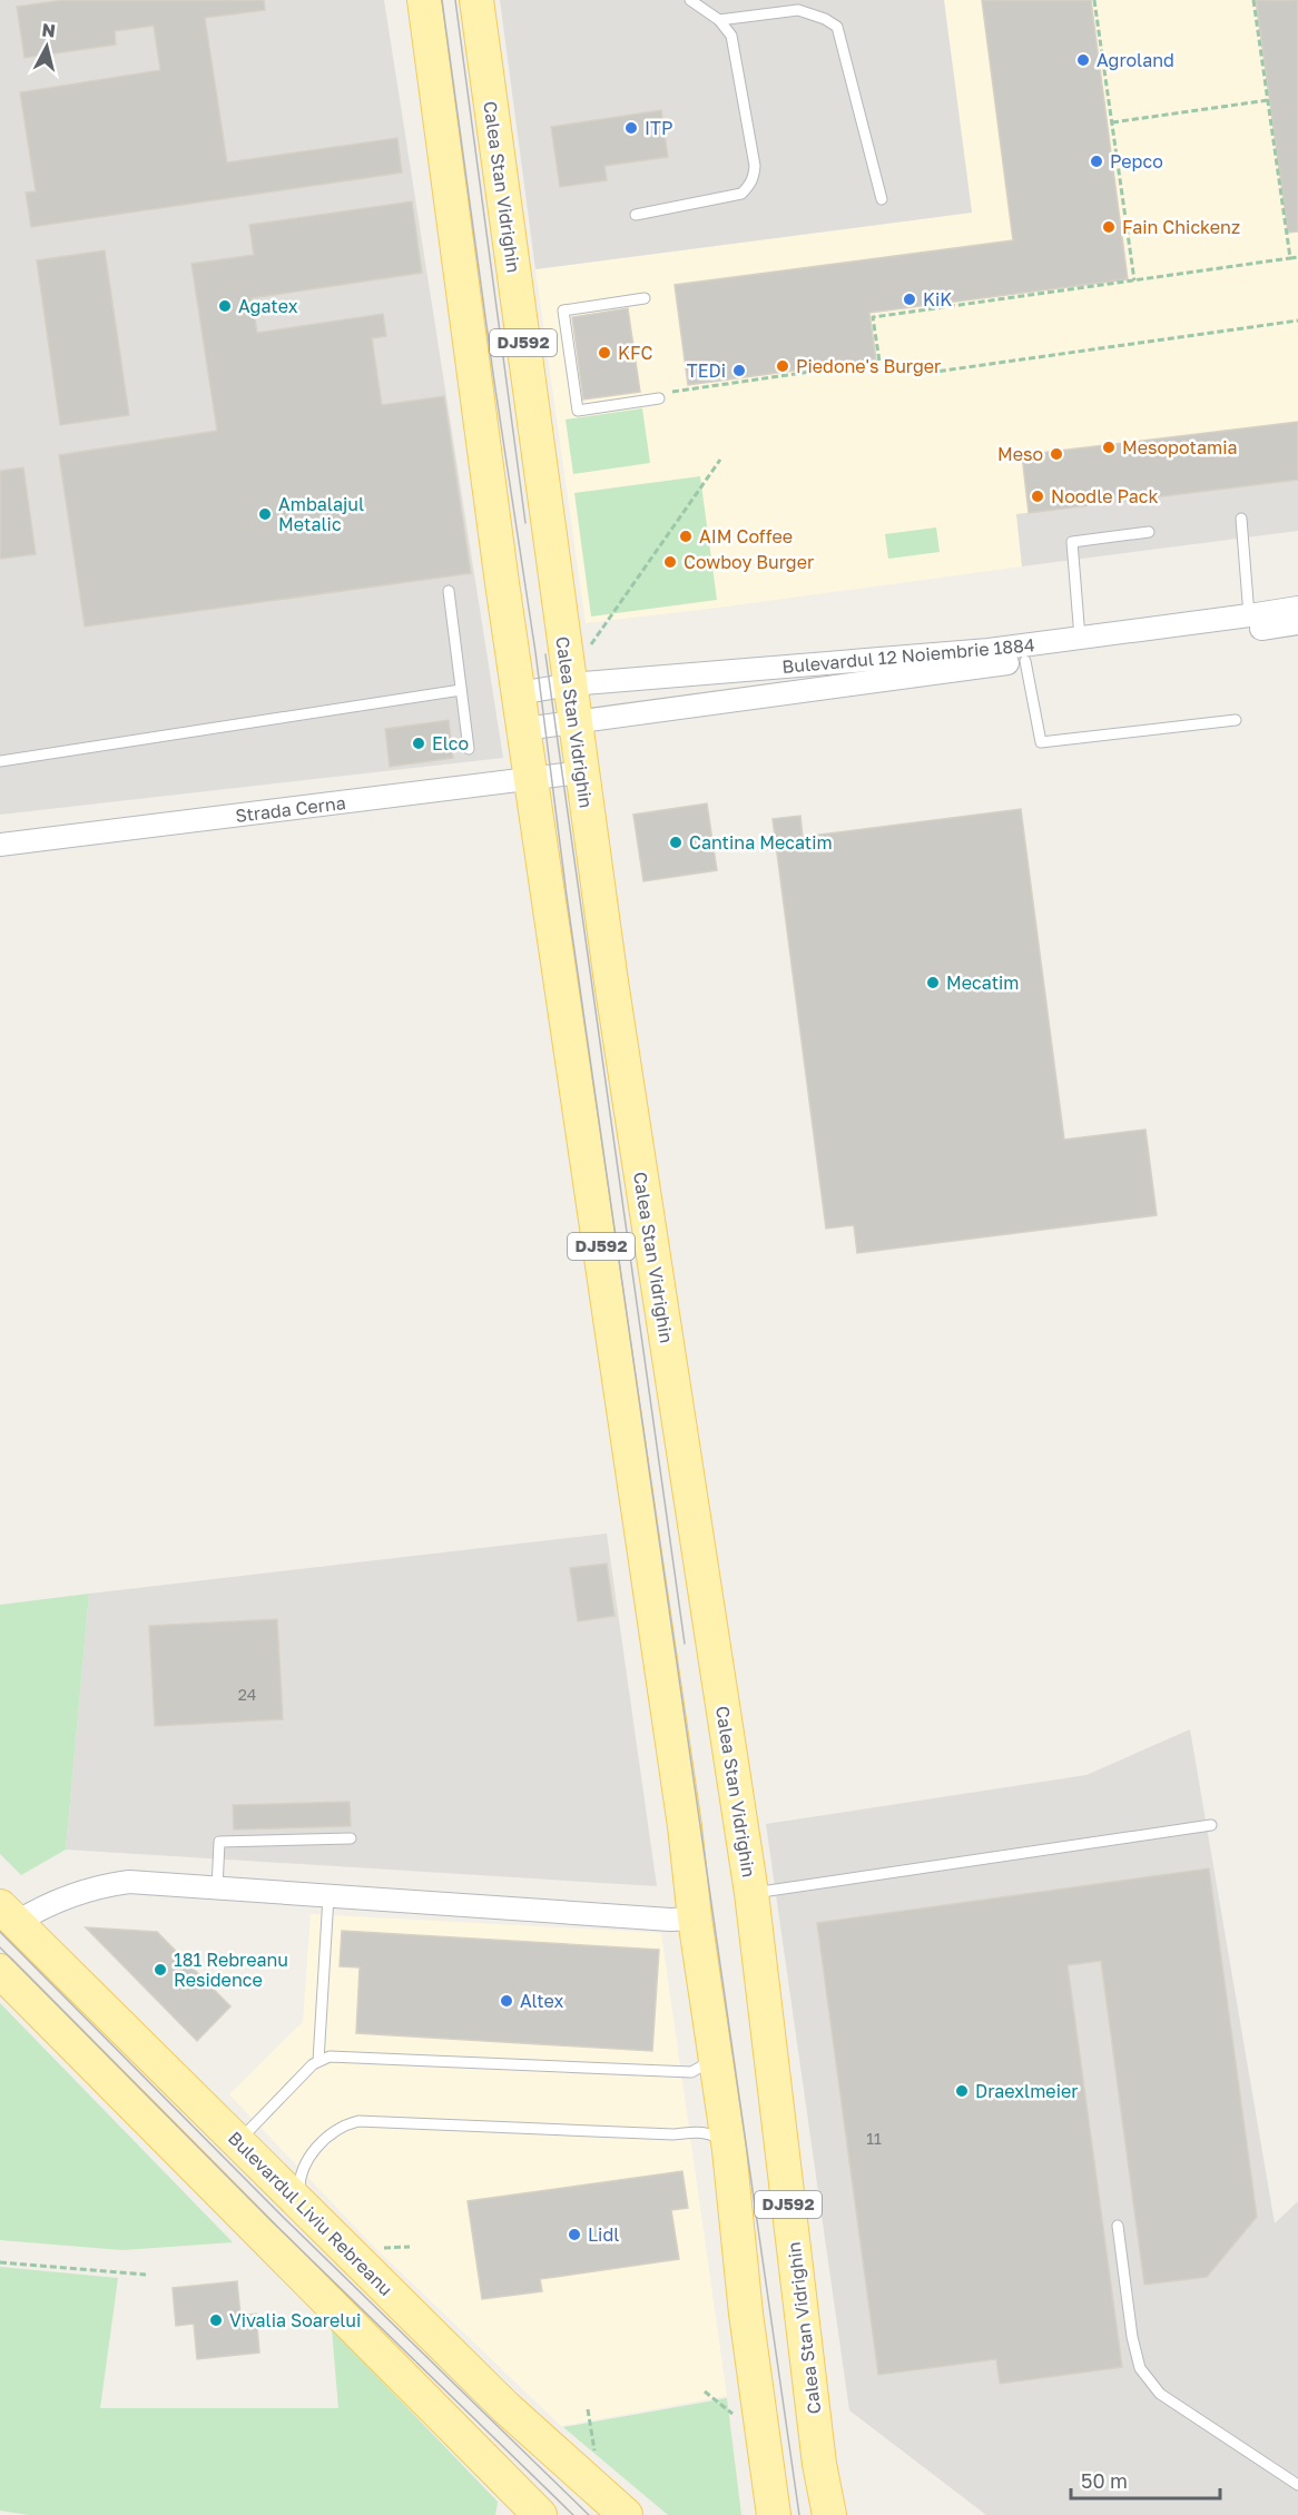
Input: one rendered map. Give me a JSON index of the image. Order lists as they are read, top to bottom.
{
  "streets": {
    "main road": ["Calea Stan Vidrighin", "DJ592", "Bulevardul Liviu Rebreanu"],
    "street": ["Bulevardul 12 Noiembrie 1884", "Strada Cerna"]
  },
  "crossings": [
    ["Calea Stan Vidrighin", "Bulevardul 12 Noiembrie 1884"],
    ["Calea Stan Vidrighin", "Strada Cerna"],
    ["DJ592", "Bulevardul 12 Noiembrie 1884"],
    ["DJ592", "Strada Cerna"]
  ],
  "places": [
    "Agroland",
    "ITP",
    "Pepco",
    "Fain Chickenz",
    "KiK",
    "Agatex",
    "KFC",
    "Piedone's Burger",
    "TEDi",
    "Mesopotamia",
    "Meso",
    "Noodle Pack",
    "Ambalajul Metalic",
    "AIM Coffee",
    "Cowboy Burger",
    "Elco",
    "Cantina Mecatim",
    "Mecatim",
    "181 Rebreanu Residence",
    "Altex",
    "Draexlmeier",
    "Lidl",
    "Vivalia Soarelui"
  ],
  "house_numbers": ["24", "11"],
  "scale_bar": "50 m",
  "north": "top"
}
